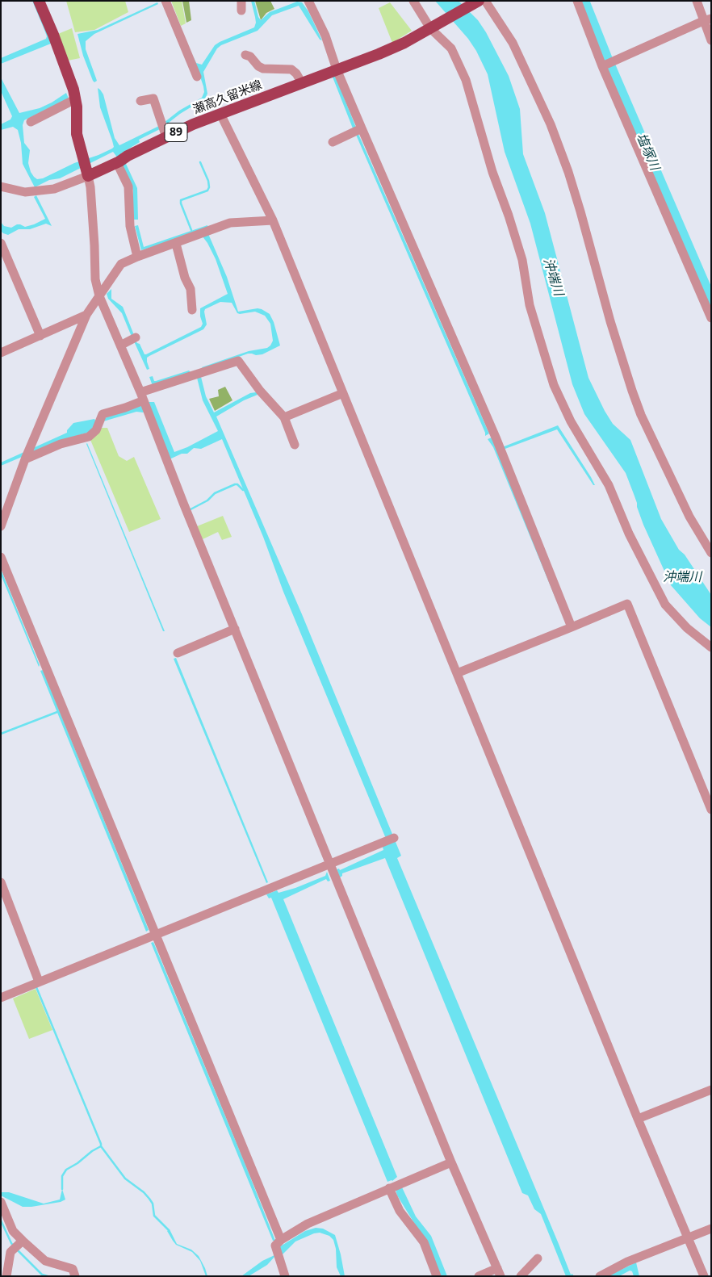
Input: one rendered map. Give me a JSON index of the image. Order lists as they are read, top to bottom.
{
  "streets": {
    "main road": ["瀬高久留米線", "89"]
  },
  "water": ["塩塚川", "沖端川"]
}
